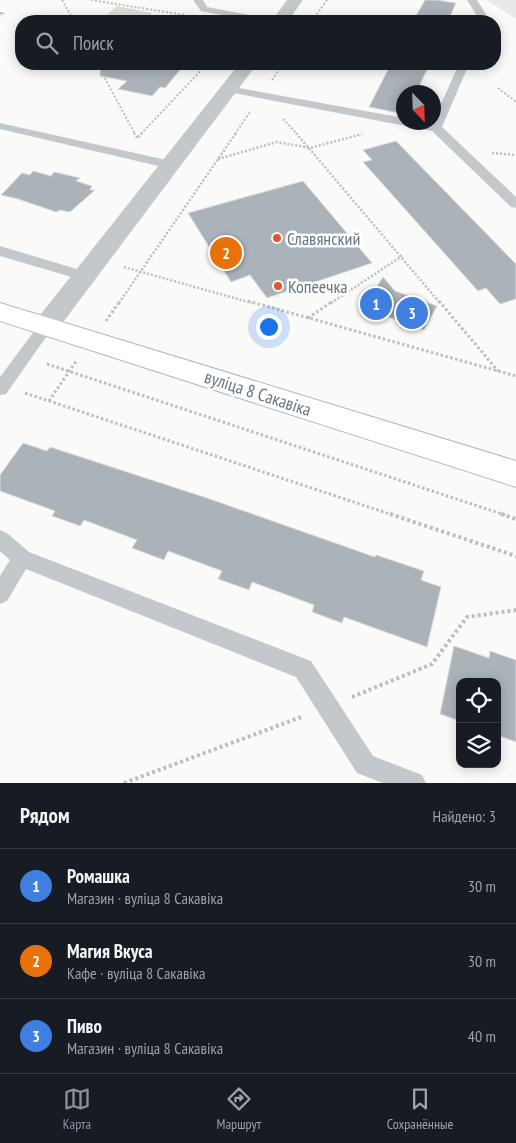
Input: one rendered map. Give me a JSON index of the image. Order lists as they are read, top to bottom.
{
  "streets": {
    "main road": ["вуліца 8 Сакавіка"]
  },
  "places": ["Славянский", "Копеечка"],
  "north": "bottom right",
  "page": {
    "search": "Поиск",
    "pins": ["2", "1", "3"],
    "heading": ["Рядом", "Найдено: 3"],
    "list": [
      {
        "mark": "1",
        "name": "Ромашка",
        "note": "Магазин · вуліца 8 Сакавіка",
        "value": "30 m"
      },
      {
        "mark": "2",
        "name": "Магия Вкуса",
        "note": "Кафе · вуліца 8 Сакавіка",
        "value": "30 m"
      },
      {
        "mark": "3",
        "name": "Пиво",
        "note": "Магазин · вуліца 8 Сакавіка",
        "value": "40 m"
      }
    ],
    "nav": ["Карта", "Маршрут", "Сохранённые"]
  }
}
